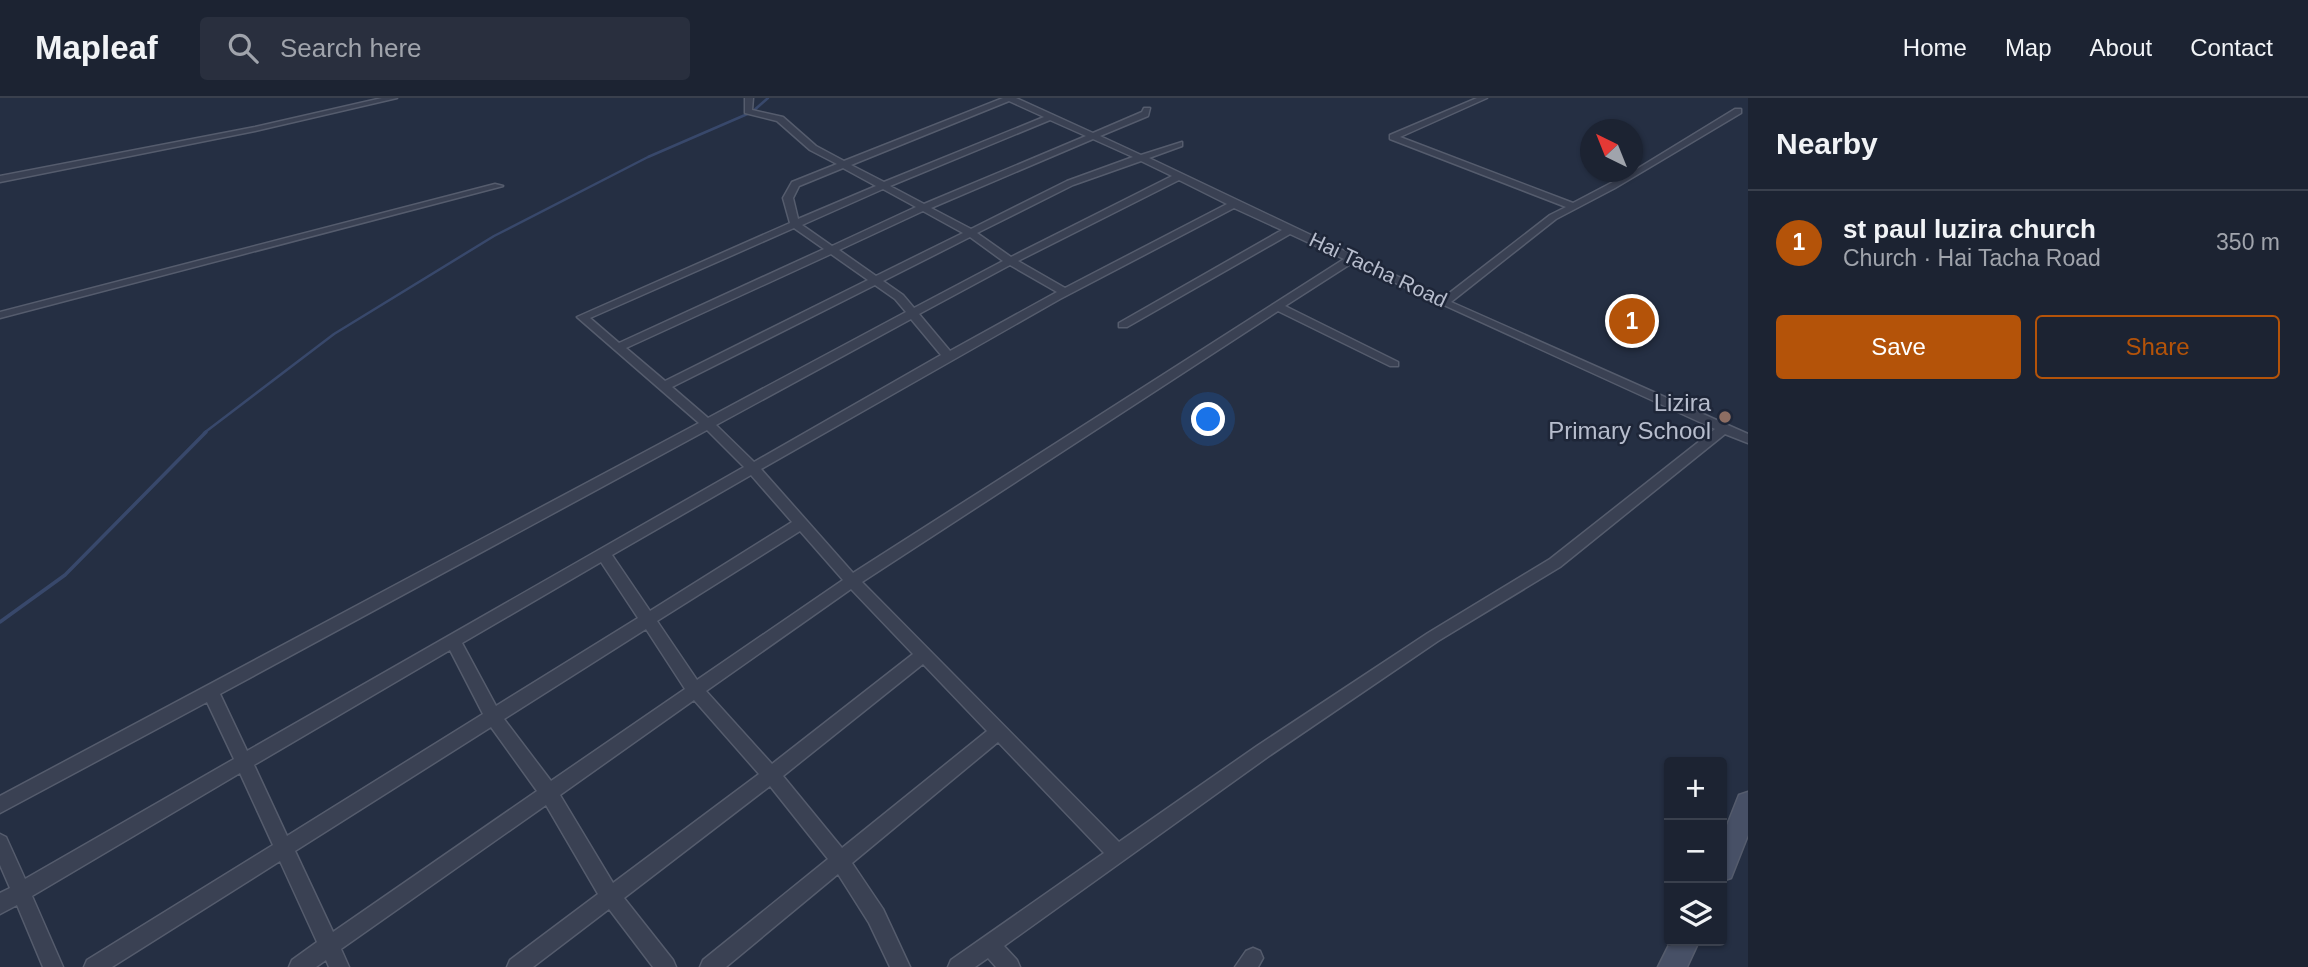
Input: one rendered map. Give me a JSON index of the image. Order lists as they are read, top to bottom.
{
  "streets": {
    "street": ["Hai Tacha Road"]
  },
  "places": ["Lizira Primary School"],
  "north": "top left",
  "page": {
    "header": "Mapleaf",
    "search": "Search here",
    "nav": [
      "Home",
      "Map",
      "About",
      "Contact"
    ],
    "heading": "Nearby",
    "list": [
      {
        "mark": "1",
        "name": "st paul luzira church",
        "note": "Church · Hai Tacha Road",
        "value": "350 m"
      }
    ],
    "pins": "1",
    "buttons": ["Save", "Share"],
    "map_buttons": ["+", "−"]
  }
}
